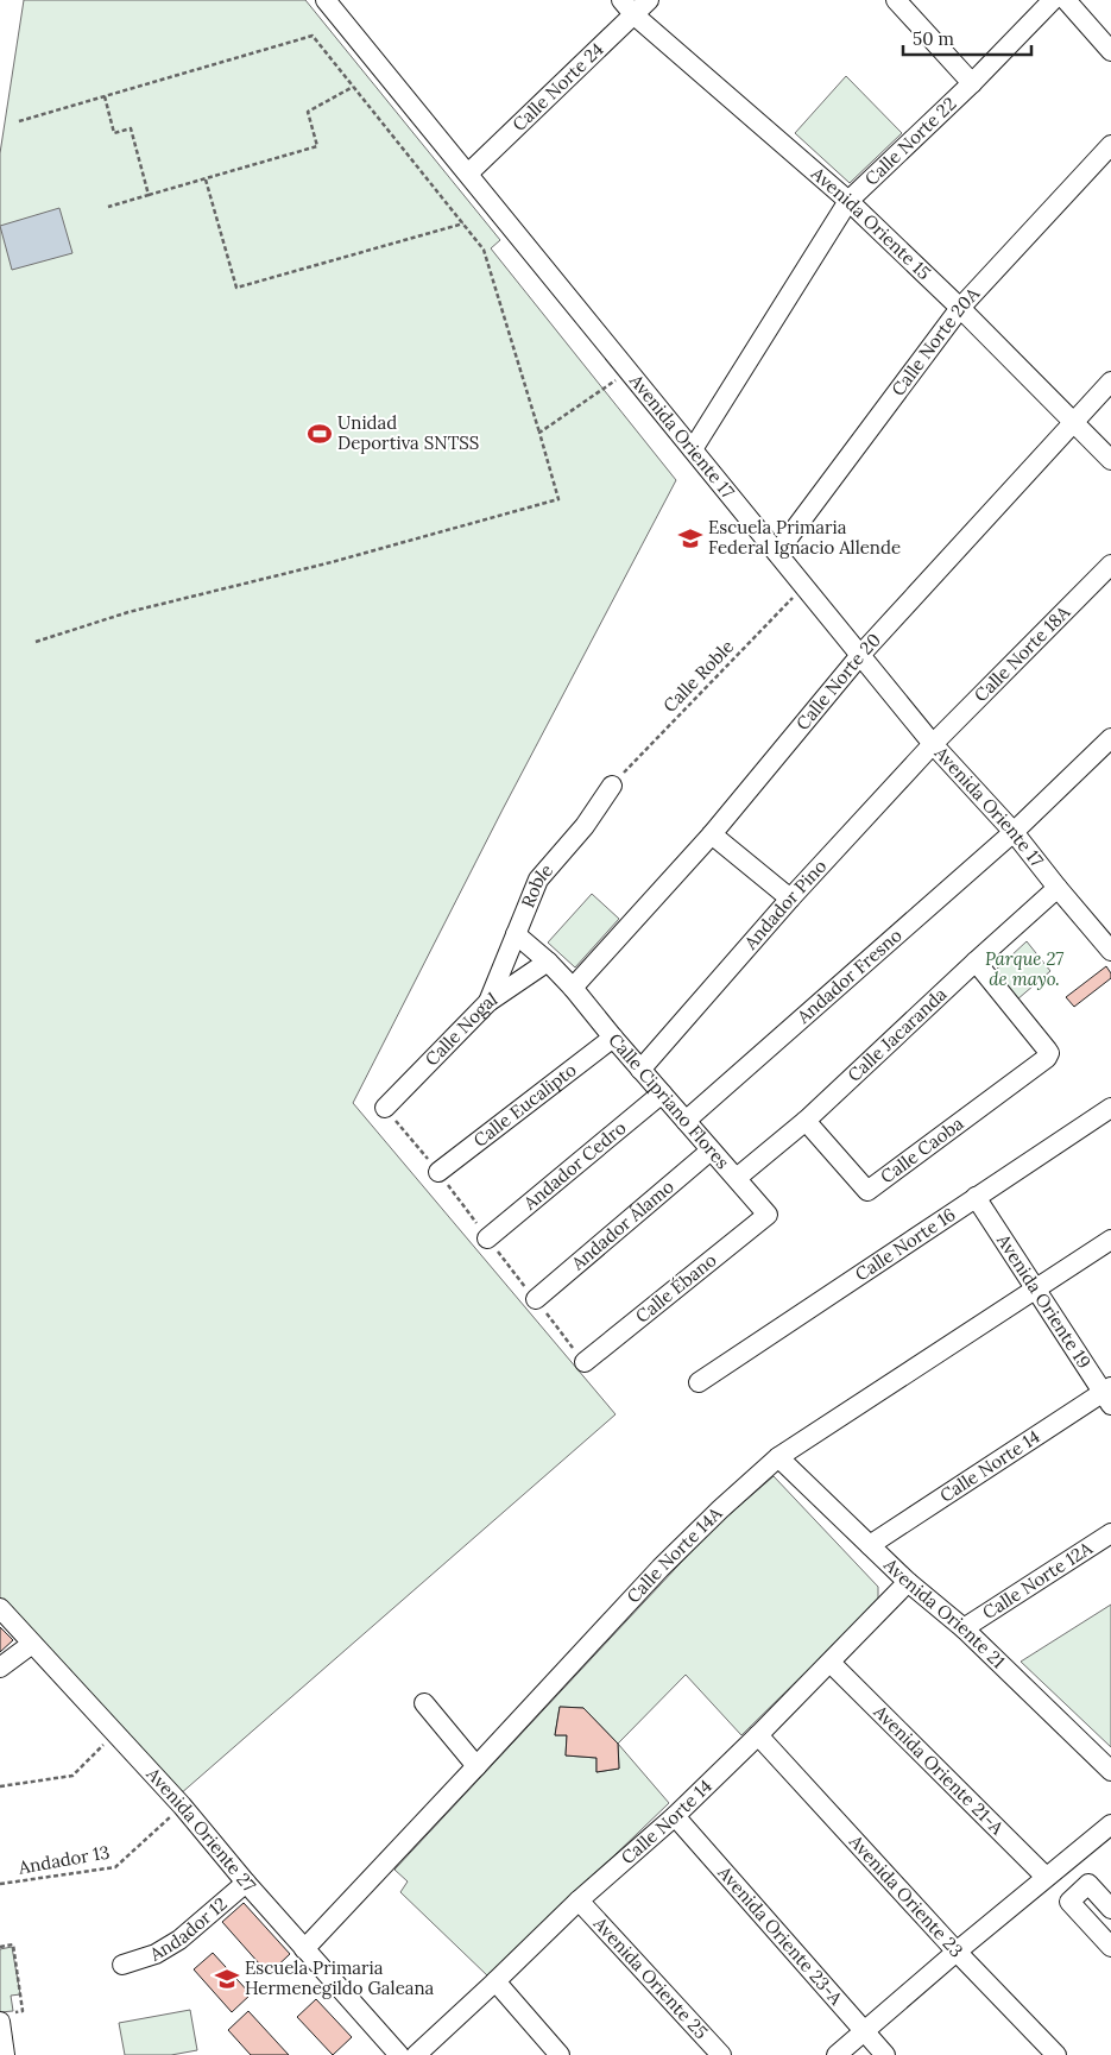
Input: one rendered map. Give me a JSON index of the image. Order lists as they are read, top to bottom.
{
  "streets": {
    "street": [
      "Calle Norte 24",
      "Calle Norte 22",
      "Avenida Oriente 15",
      "Calle Norte 20A",
      "Avenida Oriente 17",
      "Calle Norte 18A",
      "Calle Norte 20",
      "Roble",
      "Andador Pino",
      "Andador Fresno",
      "Calle Nogal",
      "Calle Jacaranda",
      "Calle Cipriano Flores",
      "Calle Eucalipto",
      "Calle Caoba",
      "Andador Cedro",
      "Andador Álamo",
      "Calle Norte 16",
      "Calle Ébano",
      "Avenida Oriente 19",
      "Calle Norte 14",
      "Calle Norte 14A",
      "Calle Norte 12A",
      "Avenida Oriente 21",
      "Avenida Oriente 21-A",
      "Avenida Oriente 27",
      "Avenida Oriente 23",
      "Andador 12",
      "Avenida Oriente 23-A",
      "Avenida Oriente 25"
    ],
    "path": ["Calle Roble", "Andador 13"]
  },
  "crossings": [
    ["Calle Norte 24", "Avenida Oriente 15"],
    ["Calle Norte 24", "Avenida Oriente 17"],
    ["Calle Norte 22", "Avenida Oriente 15"],
    ["Calle Norte 22", "Avenida Oriente 17"],
    ["Avenida Oriente 15", "Calle Norte 20A"],
    ["Avenida Oriente 15", "Calle Norte 20"],
    ["Calle Norte 20A", "Avenida Oriente 17"],
    ["Avenida Oriente 17", "Calle Norte 18A"],
    ["Avenida Oriente 17", "Calle Roble"],
    ["Avenida Oriente 17", "Calle Norte 20"],
    ["Avenida Oriente 17", "Andador Pino"],
    ["Avenida Oriente 17", "Andador Fresno"],
    ["Avenida Oriente 17", "Calle Jacaranda"],
    ["Calle Norte 18A", "Andador Pino"],
    ["Calle Roble", "Roble"],
    ["Calle Norte 20", "Calle Cipriano Flores"],
    ["Roble", "Calle Nogal"],
    ["Roble", "Calle Cipriano Flores"],
    ["Andador Pino", "Calle Cipriano Flores"],
    ["Andador Fresno", "Calle Cipriano Flores"],
    ["Calle Nogal", "Calle Cipriano Flores"],
    ["Calle Jacaranda", "Calle Cipriano Flores"],
    ["Calle Jacaranda", "Calle Caoba"],
    ["Calle Cipriano Flores", "Calle Eucalipto"],
    ["Calle Cipriano Flores", "Andador Cedro"],
    ["Calle Cipriano Flores", "Andador Álamo"],
    ["Calle Cipriano Flores", "Calle Ébano"],
    ["Calle Norte 16", "Avenida Oriente 19"],
    ["Avenida Oriente 19", "Calle Norte 14"],
    ["Avenida Oriente 19", "Calle Norte 14A"],
    ["Calle Norte 14", "Avenida Oriente 21"],
    ["Calle Norte 14", "Avenida Oriente 21-A"],
    ["Calle Norte 14", "Avenida Oriente 23"],
    ["Calle Norte 14", "Avenida Oriente 23-A"],
    ["Calle Norte 14", "Avenida Oriente 25"],
    ["Calle Norte 14A", "Avenida Oriente 21"],
    ["Calle Norte 14A", "Avenida Oriente 27"],
    ["Calle Norte 12A", "Avenida Oriente 21"],
    ["Avenida Oriente 27", "Andador 13"],
    ["Avenida Oriente 27", "Andador 12"]
  ],
  "parks": ["Parque 27 de mayo."],
  "places": {
    "sports": ["Unidad Deportiva SNTSS"],
    "school or university": ["Escuela Primaria Federal Ignacio Allende", "Escuela Primaria Hermenegildo Galeana"]
  },
  "scale_bar": "50 m"
}
